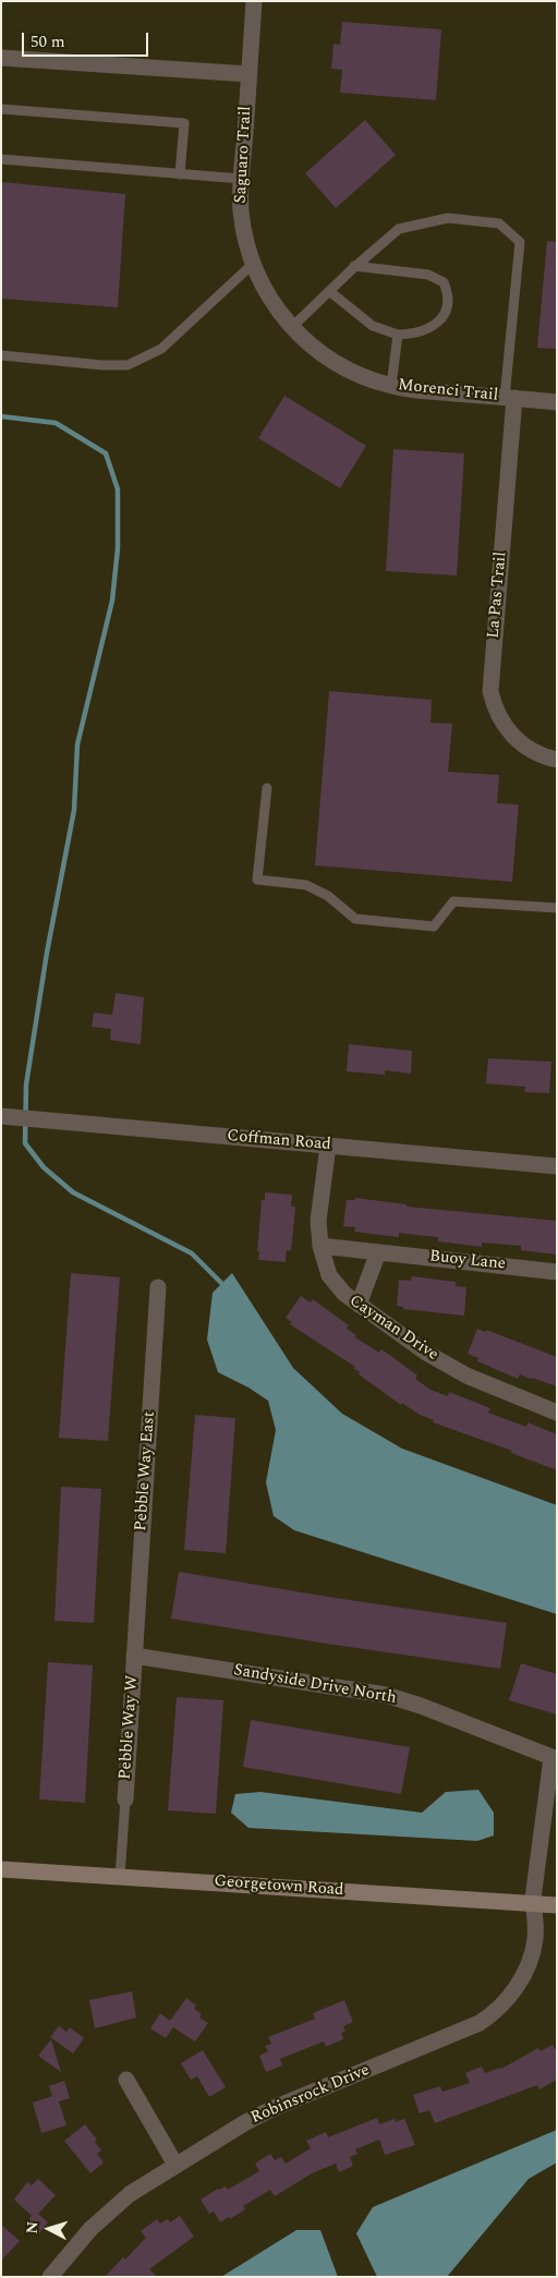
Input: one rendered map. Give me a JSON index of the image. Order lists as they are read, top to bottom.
{
  "streets": {
    "main road": ["Georgetown Road"],
    "street": [
      "Saguaro Trail",
      "Morenci Trail",
      "La Pas Trail",
      "Coffman Road",
      "Buoy Lane",
      "Cayman Drive",
      "Pebble Way East",
      "Sandyside Drive North",
      "Pebble Way W",
      "Robinsrock Drive"
    ]
  },
  "crossings": [
    ["Saguaro Trail", "Morenci Trail"],
    ["Morenci Trail", "La Pas Trail"],
    ["Coffman Road", "Cayman Drive"],
    ["Buoy Lane", "Cayman Drive"],
    ["Pebble Way East", "Sandyside Drive North"],
    ["Pebble Way East", "Pebble Way W"],
    ["Sandyside Drive North", "Pebble Way W"],
    ["Sandyside Drive North", "Robinsrock Drive"],
    ["Georgetown Road", "Robinsrock Drive"]
  ],
  "scale_bar": "50 m",
  "north": "left"
}
